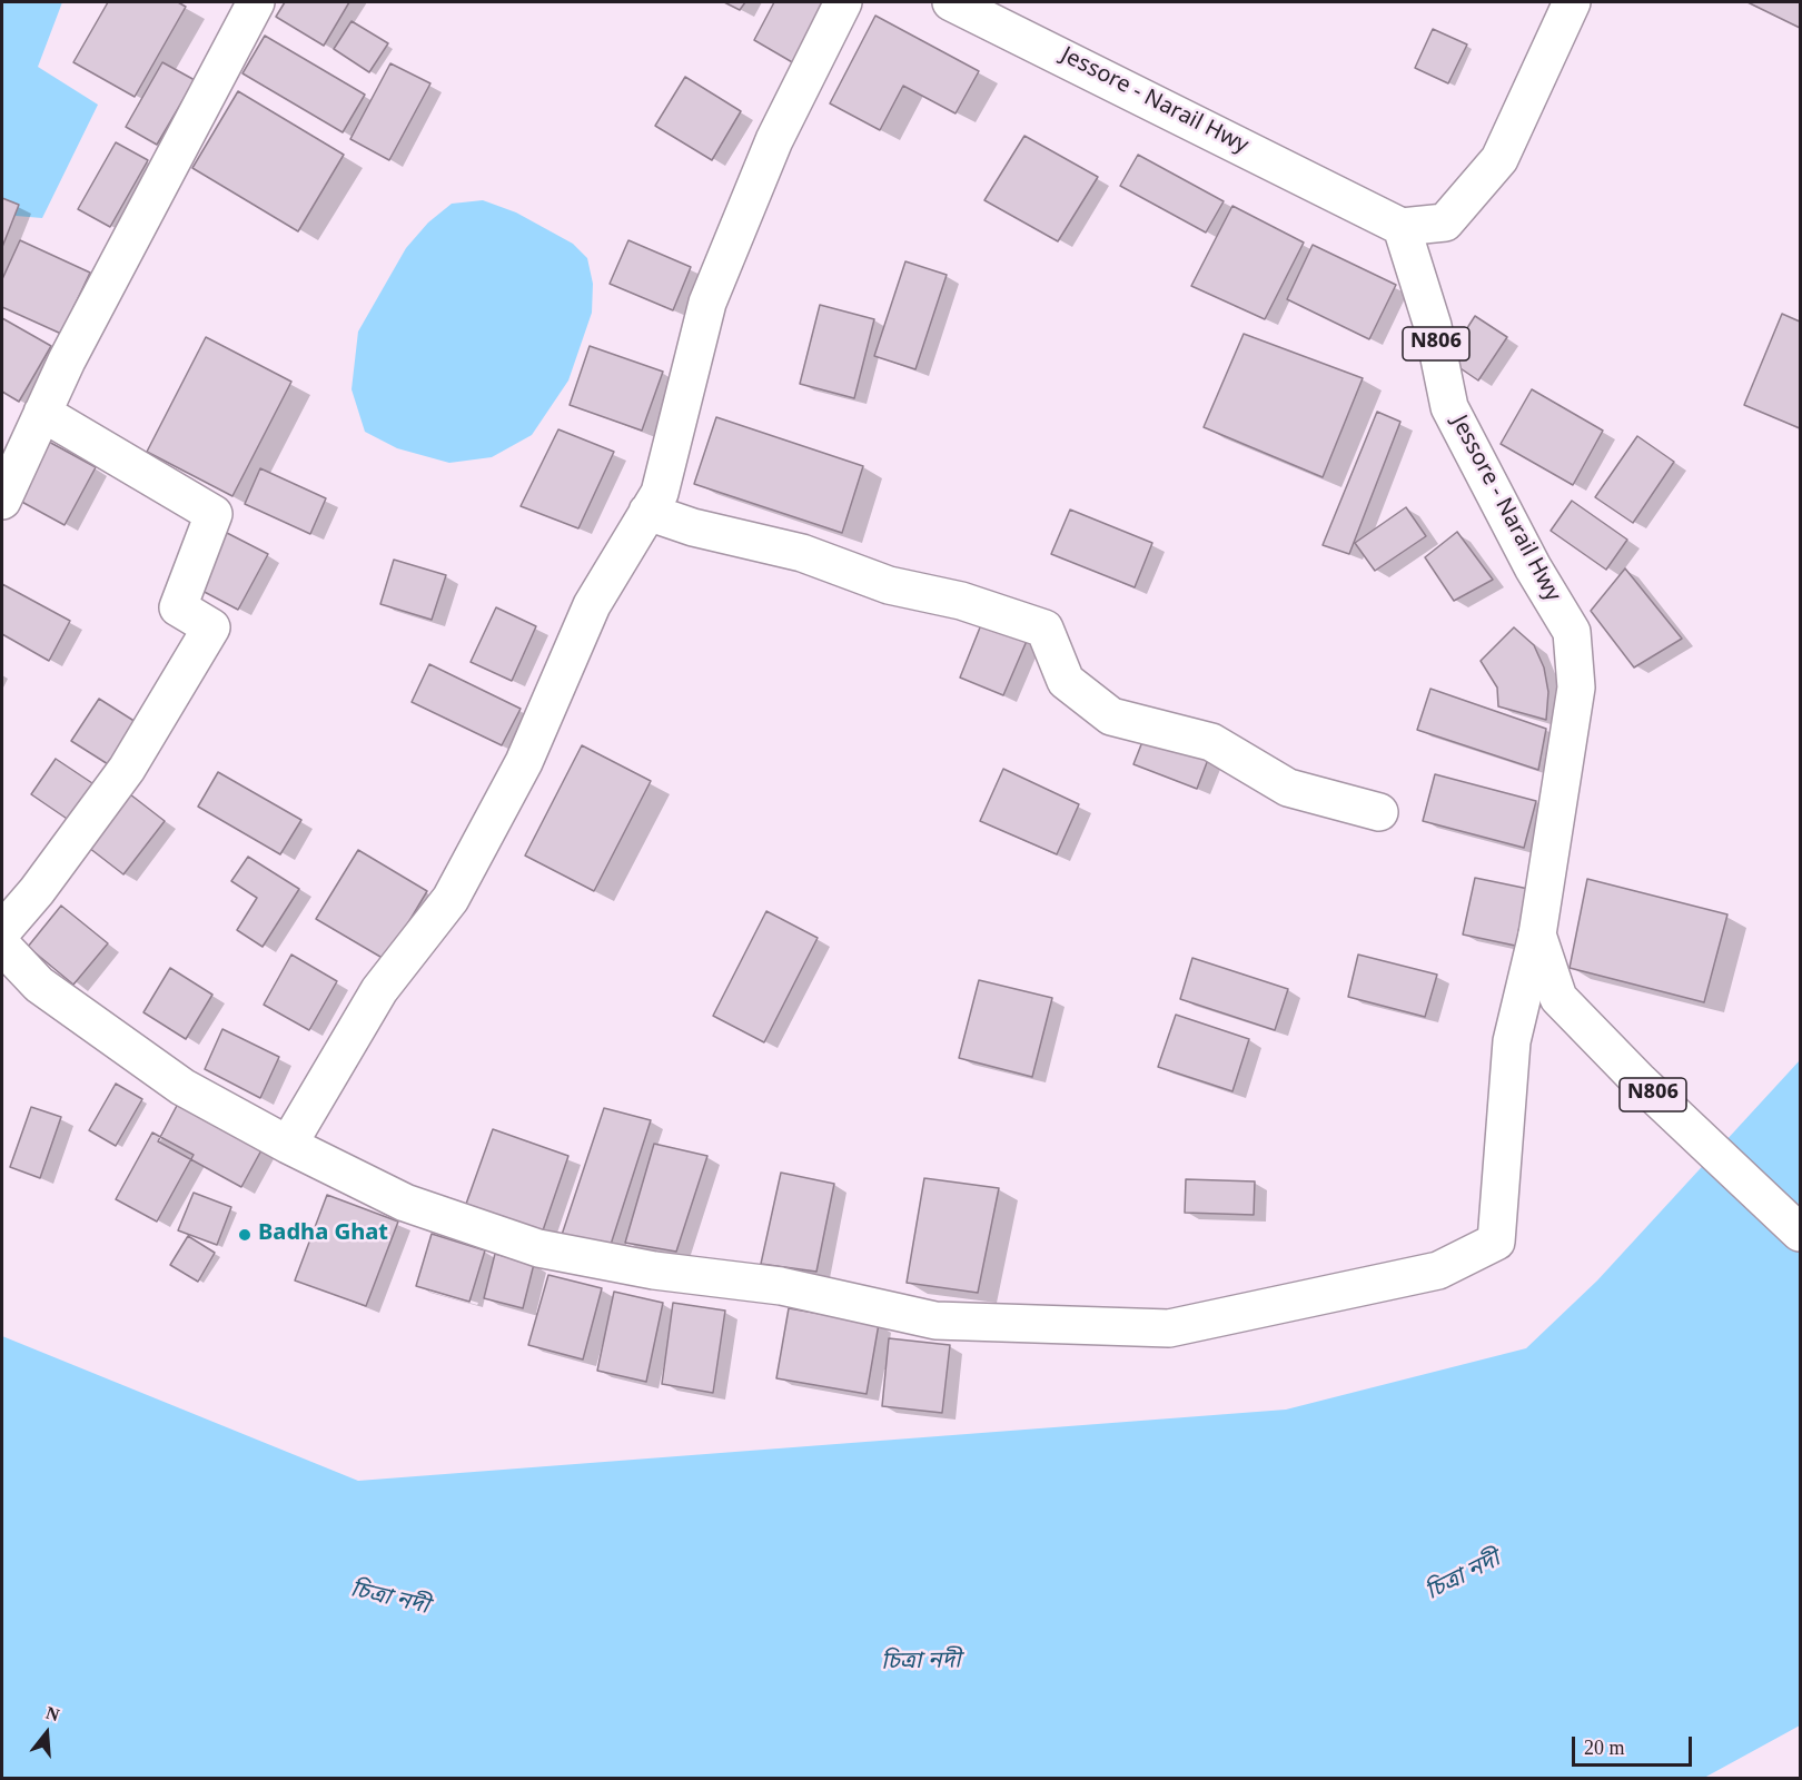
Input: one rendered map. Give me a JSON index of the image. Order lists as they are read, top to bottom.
{
  "streets": {
    "main road": ["Jessore - Narail Hwy", "N806"]
  },
  "crossings": [
    ["Jessore - Narail Hwy", "N806"]
  ],
  "water": ["চিত্রা নদী"],
  "places": ["Badha Ghat"],
  "scale_bar": "20 m",
  "north": "top"
}
